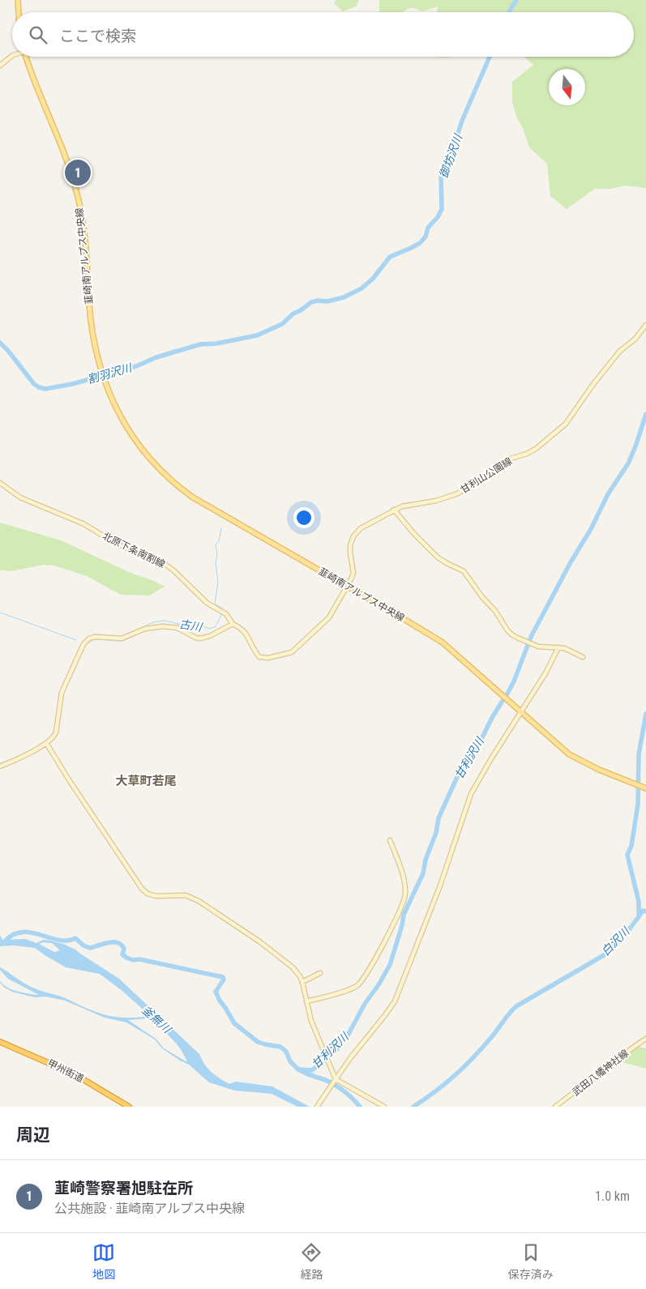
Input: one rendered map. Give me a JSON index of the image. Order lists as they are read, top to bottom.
{
  "streets": {
    "highway": ["甲州街道"],
    "main road": ["韮崎南アルプス中央線"],
    "street": ["甘利山公園線", "北原下条南割線", "武田八幡神社線"]
  },
  "crossings": [
    ["韮崎南アルプス中央線", "甘利山公園線"],
    ["甘利山公園線", "北原下条南割線"]
  ],
  "districts": ["大草町若尾"],
  "water": [
    "御坊沢川",
    "割羽沢川",
    "古川",
    "甘利沢川",
    "白沢川",
    "釜無川"
  ],
  "north": "bottom",
  "page": {
    "search": "ここで検索",
    "pins": "1",
    "heading": "周辺",
    "list": [
      {
        "mark": "1",
        "name": "韮崎警察署旭駐在所",
        "note": "公共施設 · 韮崎南アルプス中央線",
        "value": "1.0 km"
      }
    ],
    "nav": ["地図", "経路", "保存済み"]
  }
}
